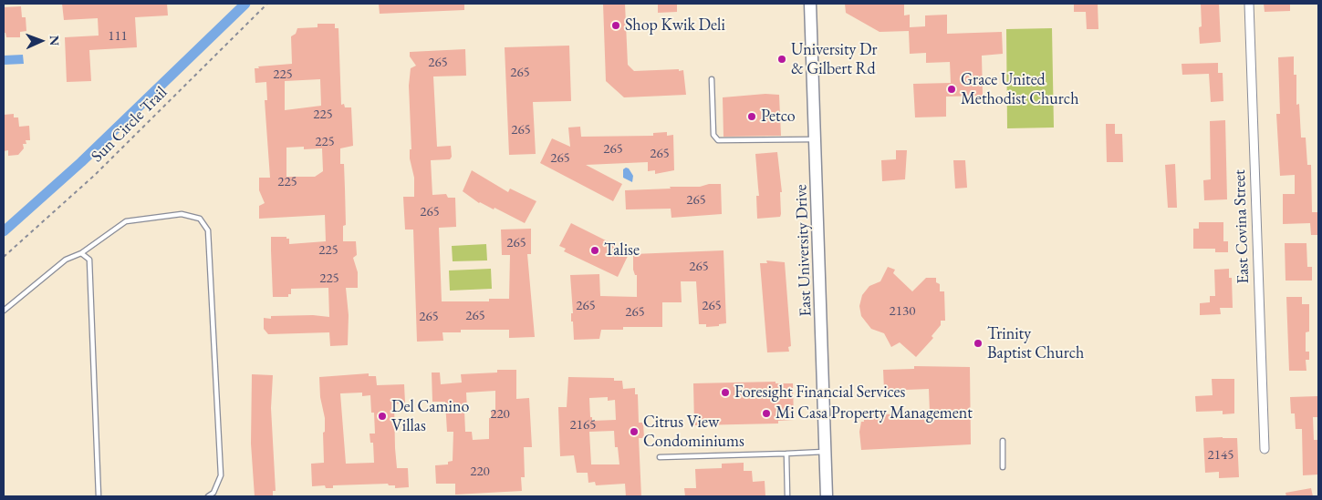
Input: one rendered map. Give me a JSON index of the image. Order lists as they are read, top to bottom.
{
  "streets": {
    "main road": ["East University Drive"],
    "street": ["East Covina Street"],
    "path": ["Sun Circle Trail"]
  },
  "places": [
    "Shop Kwik Deli",
    "University Dr & Gilbert Rd",
    "Grace United Methodist Church",
    "Petco",
    "Talise",
    "Trinity Baptist Church",
    "Foresight Financial Services",
    "Mi Casa Property Management",
    "Del Camino Villas",
    "Citrus View Condominiums"
  ],
  "house_numbers": [
    "111",
    "265",
    "265",
    "225",
    "225",
    "265",
    "225",
    "265",
    "265",
    "265",
    "225",
    "265",
    "265",
    "265",
    "225",
    "265",
    "225",
    "265",
    "265",
    "2130",
    "265",
    "265",
    "265",
    "220",
    "2165",
    "2145",
    "220"
  ],
  "north": "right"
}
